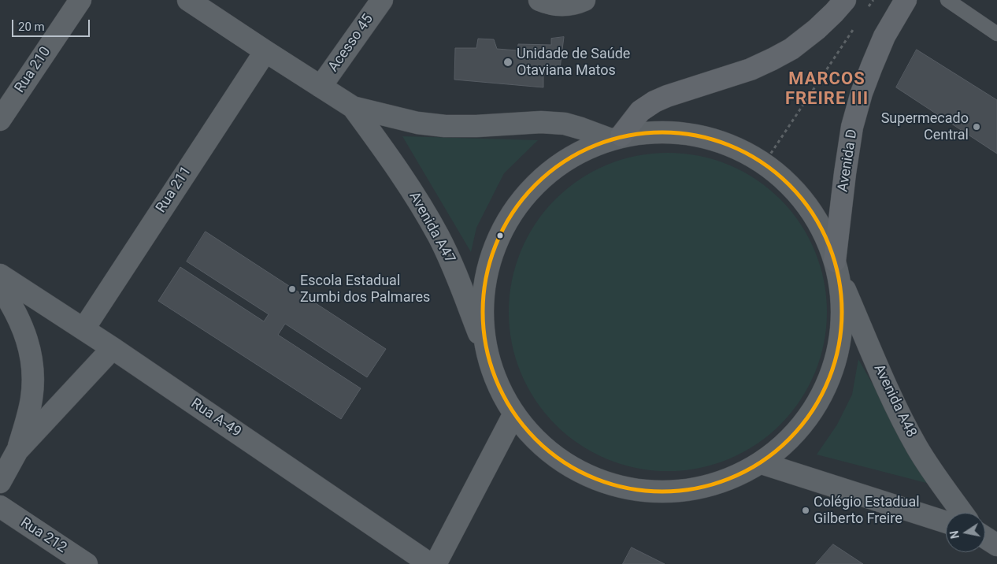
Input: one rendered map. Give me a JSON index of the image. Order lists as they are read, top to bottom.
{
  "streets": {
    "street": [
      "Acesso 45",
      "Rua 210",
      "Avenida D",
      "Rua 211",
      "Avenida A47",
      "Avenida A48",
      "Rua A-49",
      "Rua 212"
    ]
  },
  "crossings": [
    ["Acesso 45", "Avenida A47"],
    ["Avenida D", "Avenida A48"],
    ["Rua 211", "Avenida A47"],
    ["Rua 211", "Rua A-49"]
  ],
  "districts": ["MARCOS FREIRE III"],
  "places": [
    "Unidade de Saúde Otaviana Matos",
    "Supermecado Central",
    "Escola Estadual Zumbi dos Palmares",
    "Colégio Estadual Gilberto Freire"
  ],
  "scale_bar": "20 m",
  "north": "left"
}
